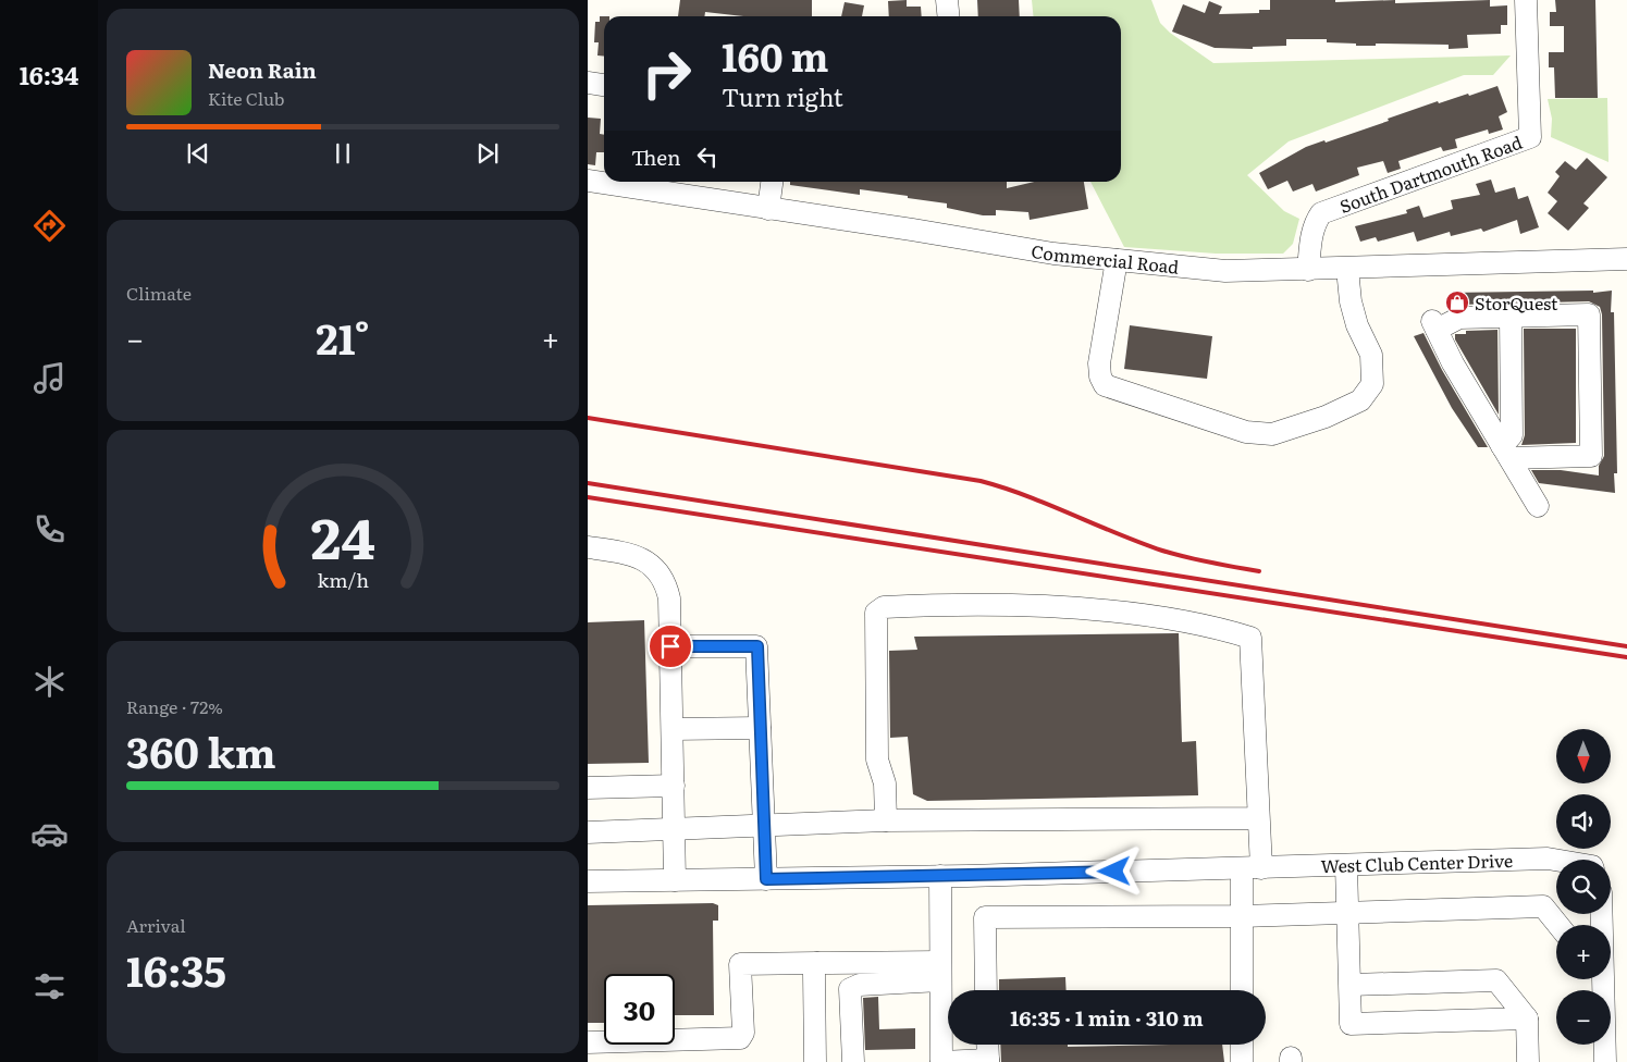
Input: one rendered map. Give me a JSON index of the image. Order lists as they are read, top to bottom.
{
  "streets": {
    "street": ["South Dartmouth Road", "Commercial Road", "West Club Center Drive"]
  },
  "crossings": [
    ["South Dartmouth Road", "Commercial Road"]
  ],
  "places": {
    "shop": ["StorQuest"]
  },
  "north": "bottom",
  "page": {
    "tabs": "16:34",
    "turn": ["160 m", "Turn right"],
    "song": ["Neon Rain", "Kite Club"],
    "then": "Then",
    "tile": [
      "Climate",
      ["Range · 72%", "360 km"],
      ["Arrival", "16:35"]
    ],
    "heat": ["−", "21°", "+"],
    "map_buttons": ["+", "−"],
    "limit": "30",
    "trip": "16:35 · 1 min · 310 m",
    "gauge": ["24", "km/h"]
  }
}
